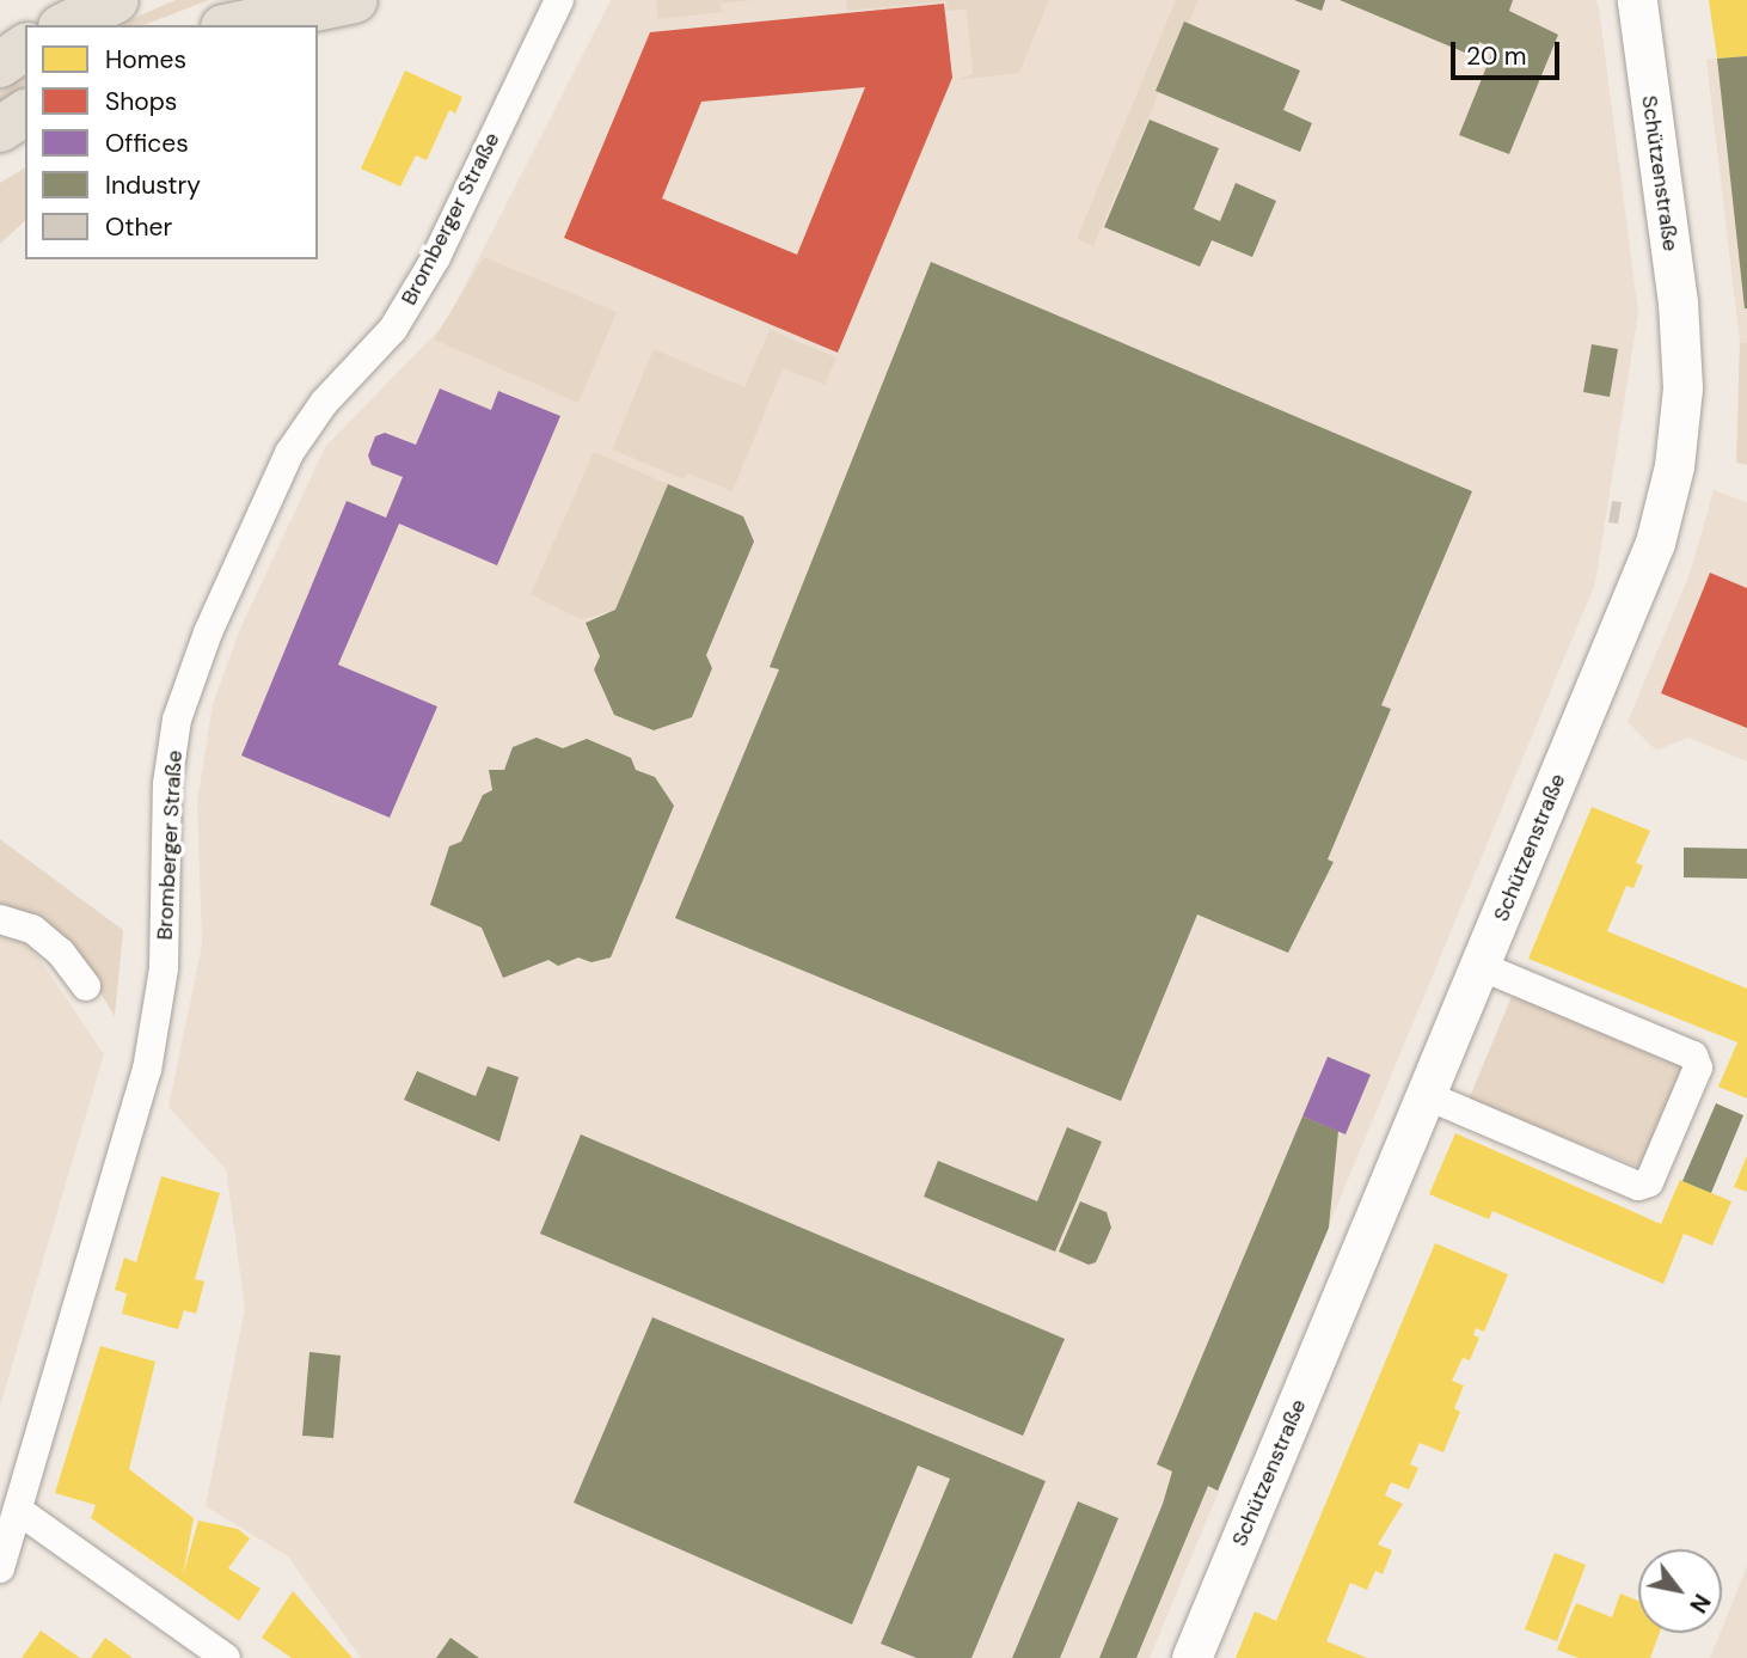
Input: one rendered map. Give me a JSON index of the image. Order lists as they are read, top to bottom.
{
  "streets": {
    "street": ["Schützenstraße", "Bromberger Straße"]
  },
  "legend": [
    "Homes",
    "Shops",
    "Offices",
    "Industry",
    "Other"
  ],
  "scale_bar": "20 m",
  "north": "bottom right"
}
